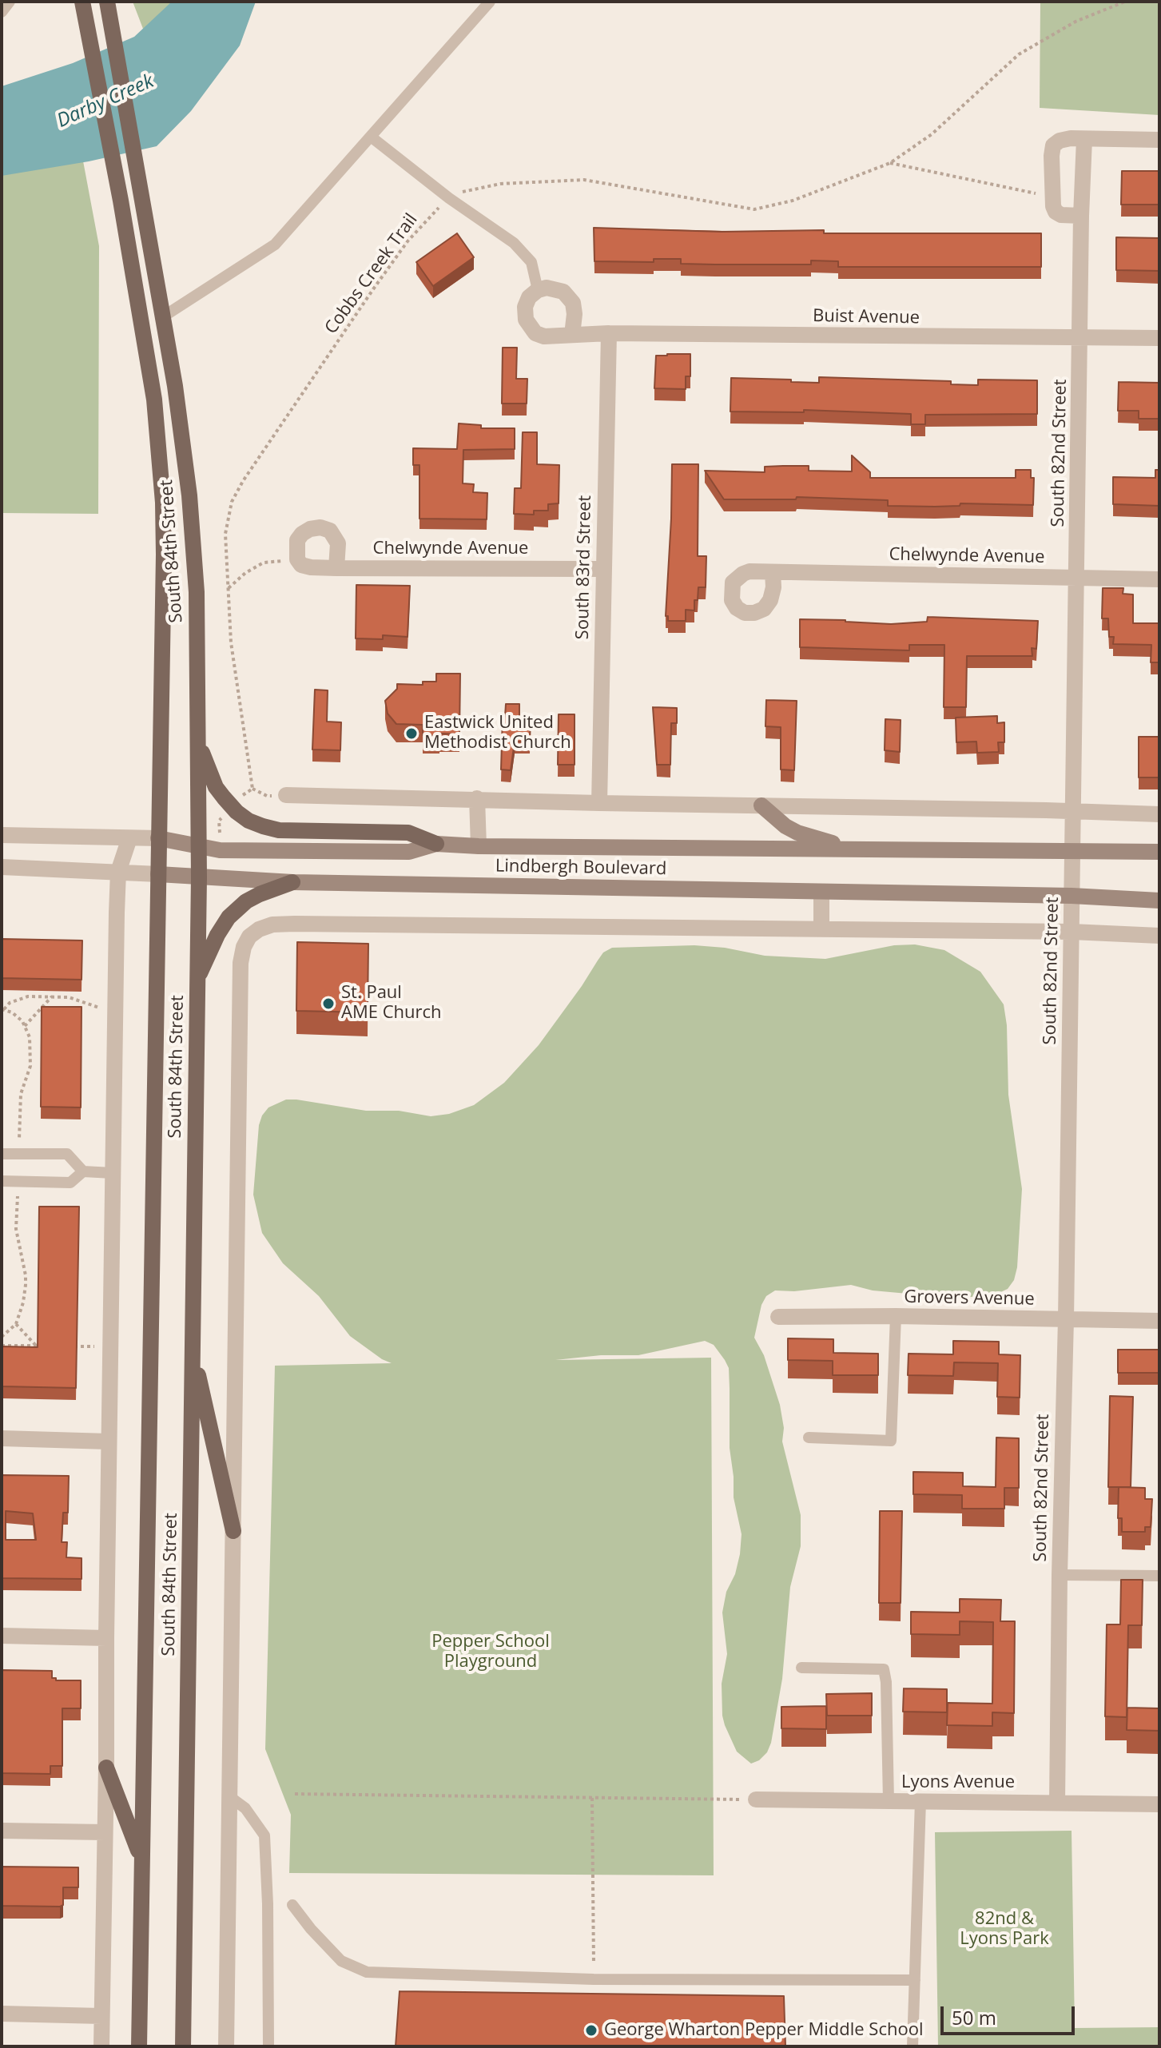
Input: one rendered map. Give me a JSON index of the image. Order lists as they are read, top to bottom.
{
  "streets": {
    "main road": ["South 84th Street", "Lindbergh Boulevard"],
    "street": [
      "Buist Avenue",
      "South 82nd Street",
      "Chelwynde Avenue",
      "South 83rd Street",
      "Grovers Avenue",
      "Lyons Avenue"
    ],
    "path": ["Cobbs Creek Trail"]
  },
  "crossings": [
    ["Buist Avenue", "South 82nd Street"],
    ["Buist Avenue", "South 83rd Street"],
    ["South 82nd Street", "Chelwynde Avenue"],
    ["South 82nd Street", "Lindbergh Boulevard"],
    ["South 82nd Street", "Grovers Avenue"],
    ["South 82nd Street", "Lyons Avenue"],
    ["Chelwynde Avenue", "South 83rd Street"],
    ["South 84th Street", "Lindbergh Boulevard"]
  ],
  "water": ["Darby Creek"],
  "parks": ["Pepper School Playground", "82nd & Lyons Park"],
  "places": ["Eastwick United Methodist Church", "St. Paul AME Church", "George Wharton Pepper Middle School"],
  "scale_bar": "50 m"
}
